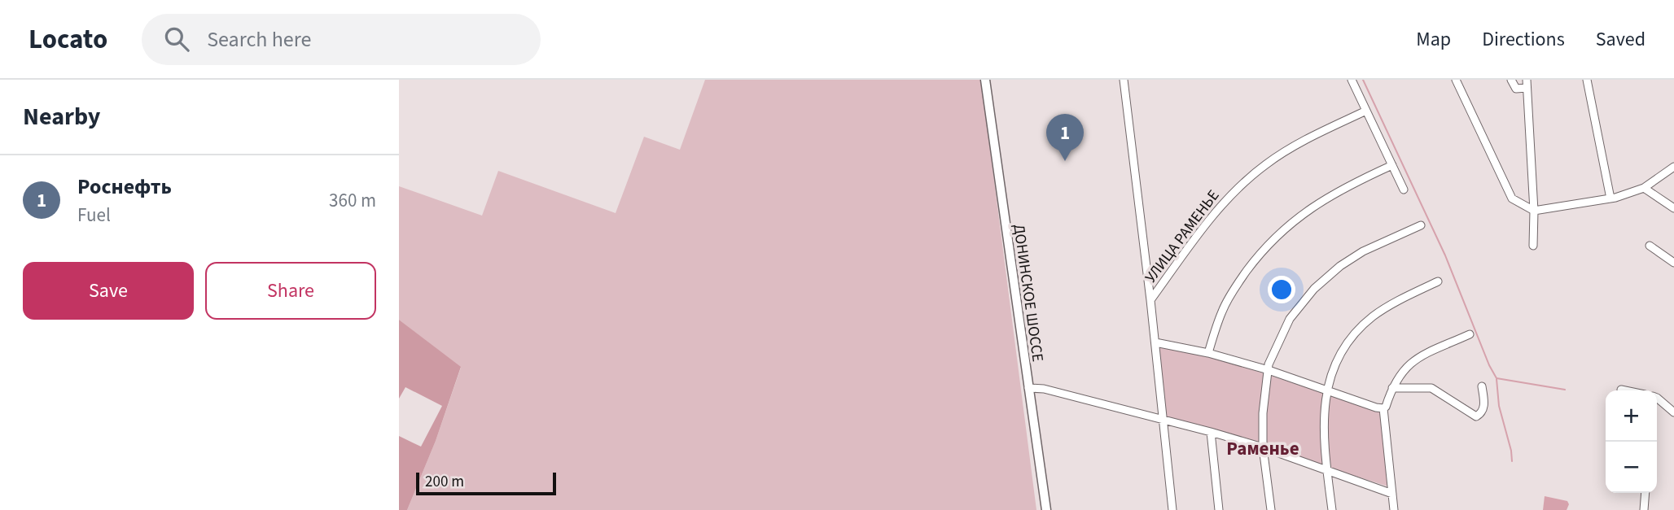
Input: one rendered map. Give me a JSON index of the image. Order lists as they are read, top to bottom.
{
  "streets": {
    "main road": ["ДОНИНСКОЕ ШОССЕ"],
    "street": ["УЛИЦА РАМЕНЬЕ"]
  },
  "districts": ["Раменье"],
  "scale_bar": "200 m",
  "page": {
    "header": "Locato",
    "search": "Search here",
    "nav": ["Map", "Directions", "Saved"],
    "heading": "Nearby",
    "pins": "1",
    "list": [
      {
        "mark": "1",
        "name": "Роснефть",
        "note": "Fuel",
        "value": "360 m"
      }
    ],
    "buttons": ["Save", "Share"],
    "map_buttons": ["+", "−"],
    "scale": "200 m"
  }
}
